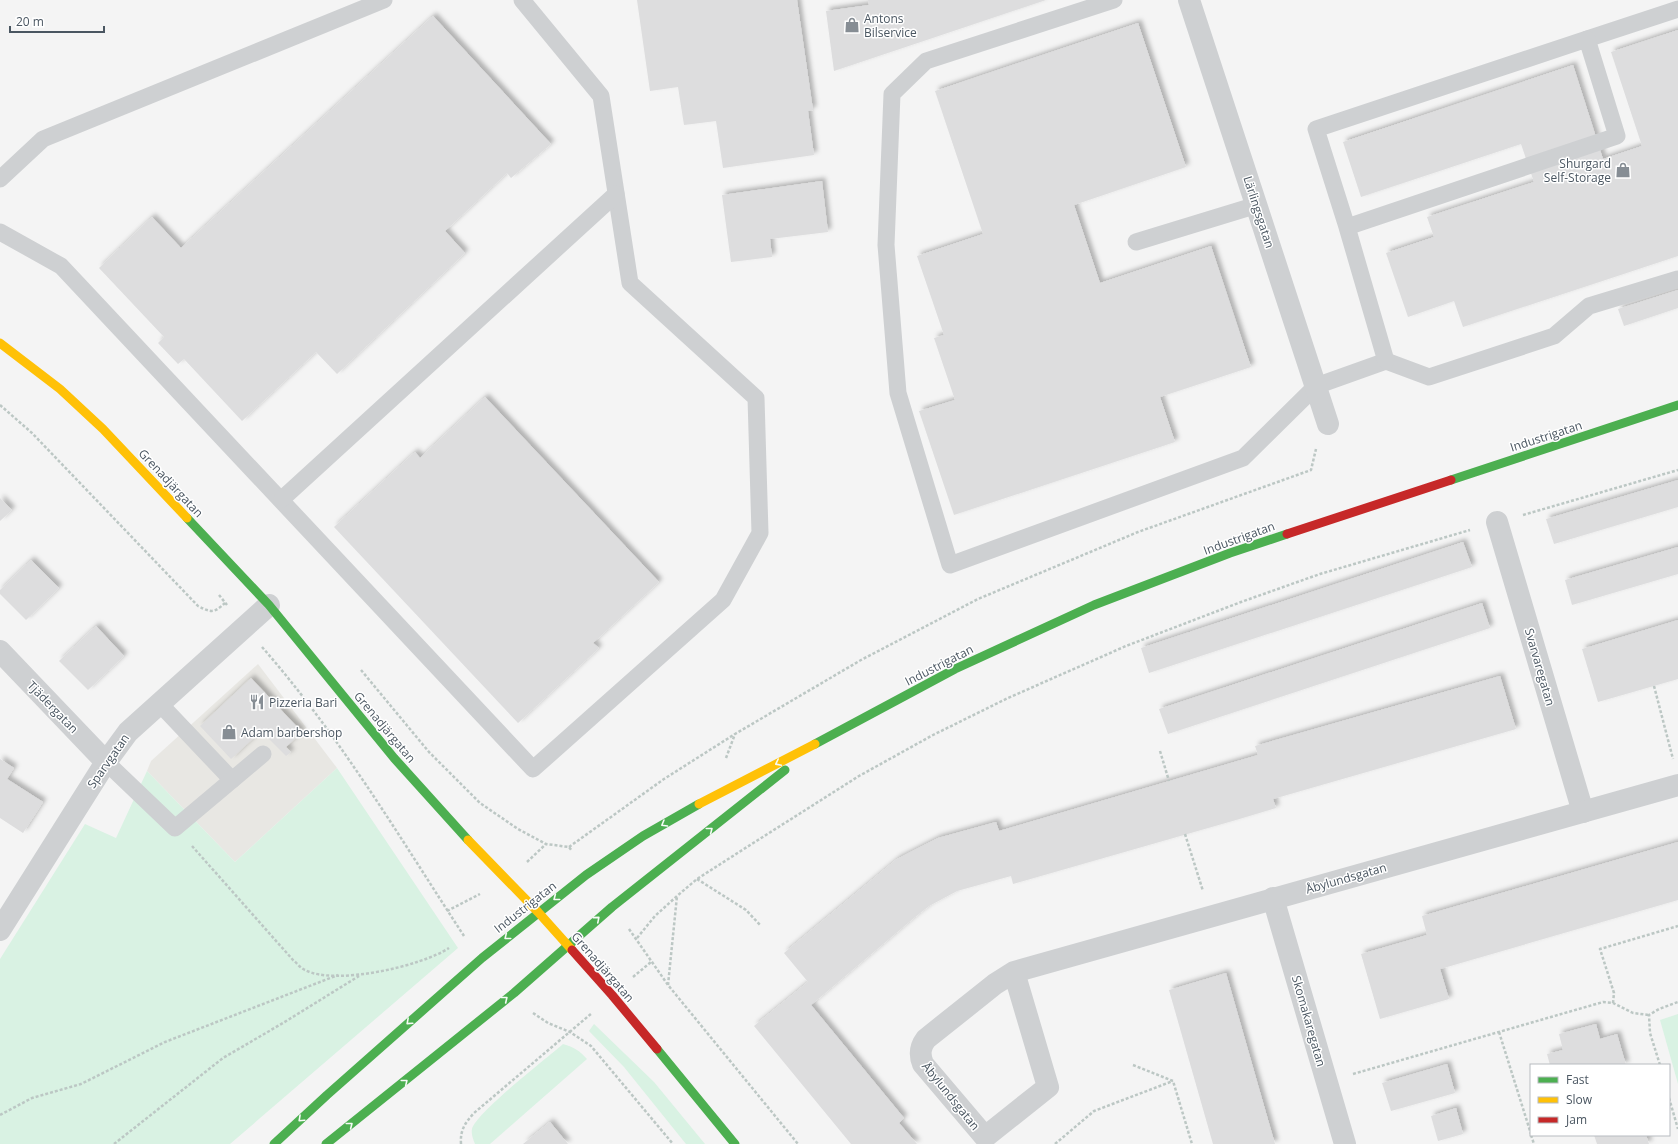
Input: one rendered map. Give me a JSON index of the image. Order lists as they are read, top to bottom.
{
  "streets": {
    "main road": ["Industrigatan", "Grenadjärgatan"],
    "street": [
      "Lärlingsgatan",
      "Svarvaregatan",
      "Tjädergatan",
      "Sparvgatan",
      "Åbylundsgatan",
      "Skomakaregatan"
    ]
  },
  "crossings": [
    ["Industrigatan", "Grenadjärgatan"],
    ["Grenadjärgatan", "Sparvgatan"],
    ["Svarvaregatan", "Åbylundsgatan"],
    ["Tjädergatan", "Sparvgatan"],
    ["Åbylundsgatan", "Skomakaregatan"]
  ],
  "places": {
    "shop": ["Antons Bilservice", "Shurgard Self-Storage", "Adam barbershop"],
    "restaurant": ["Pizzeria Bari"]
  },
  "legend": ["Fast", "Slow", "Jam"],
  "scale_bar": "20 m"
}
